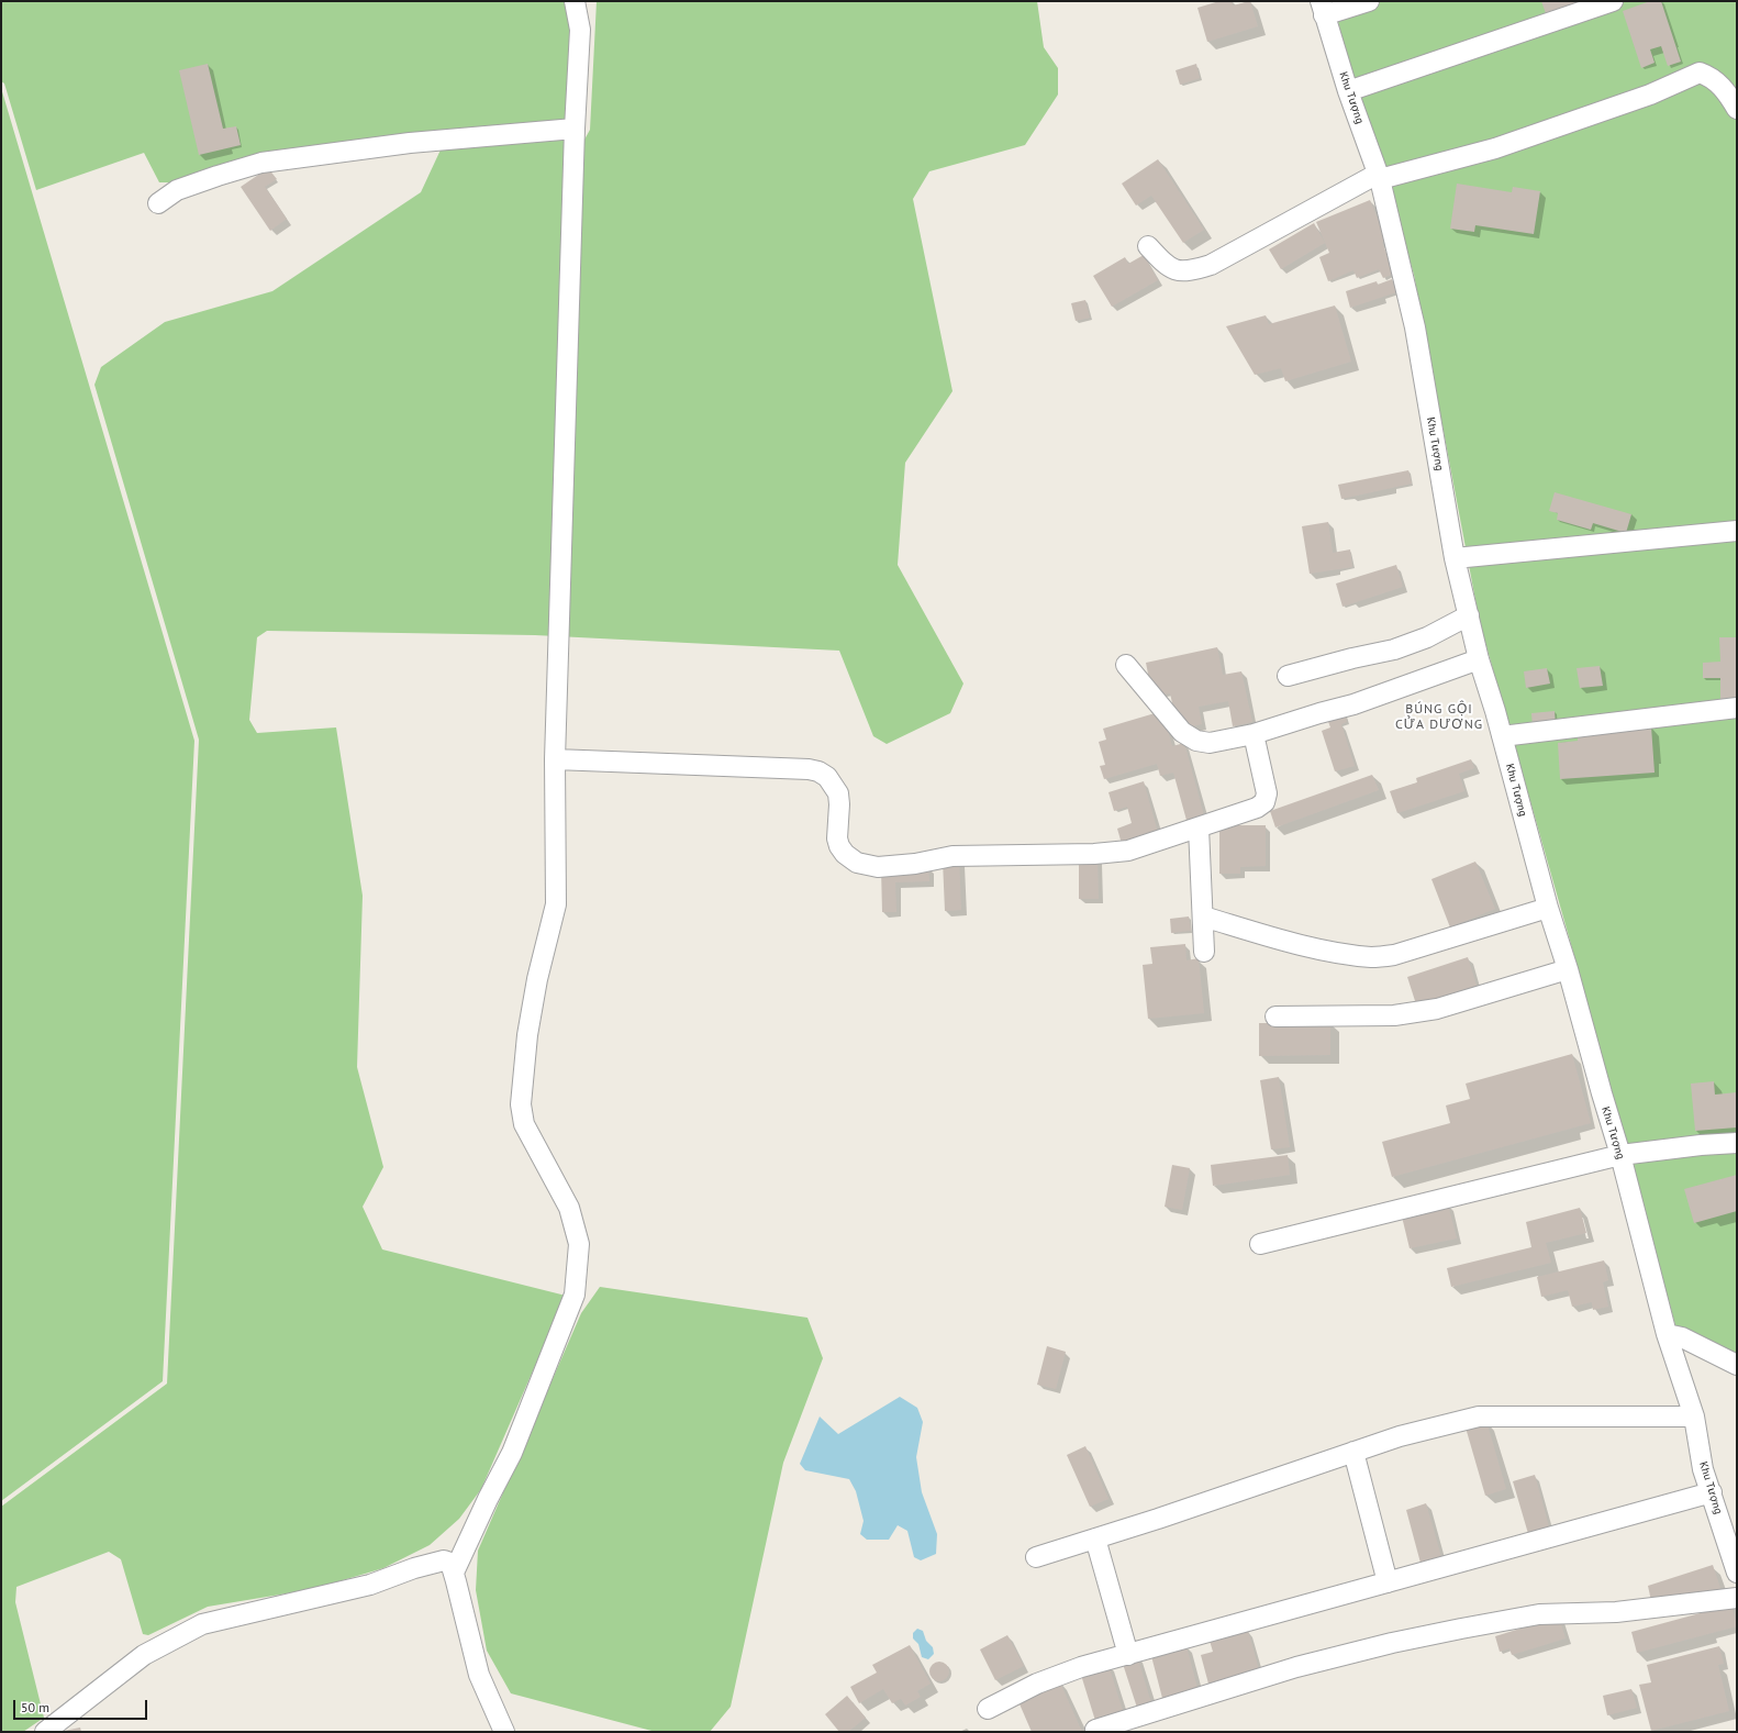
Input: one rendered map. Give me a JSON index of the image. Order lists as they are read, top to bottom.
{
  "streets": {
    "street": ["Khu Tượng"]
  },
  "districts": ["BÚNG GỘI CỬA DƯƠNG"],
  "scale_bar": "50 m"
}
